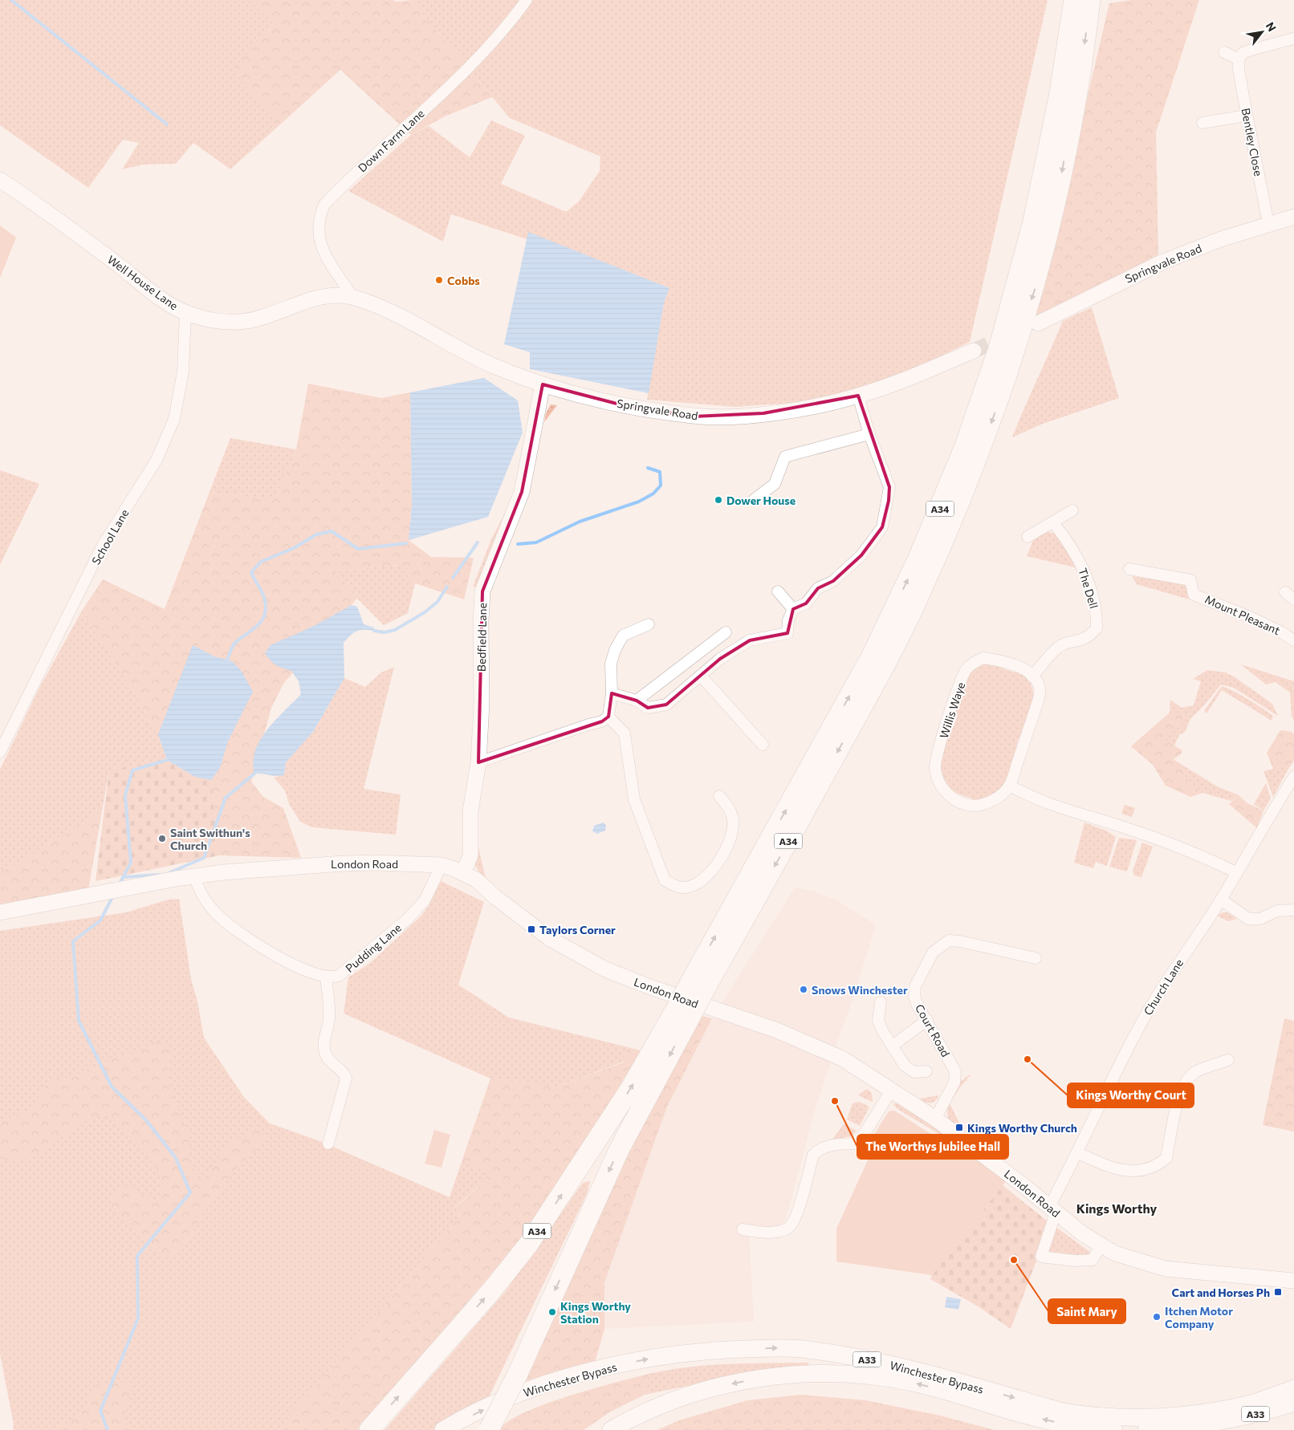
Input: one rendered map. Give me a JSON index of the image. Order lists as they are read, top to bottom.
{
  "streets": {
    "highway": ["A34"],
    "main road": ["A33", "Winchester Bypass"],
    "street": [
      "Down Farm Lane",
      "Bentley Close",
      "Springvale Road",
      "Well House Lane",
      "School Lane",
      "The Dell",
      "Mount Pleasant",
      "Bedfield Lane",
      "Willis Waye",
      "London Road",
      "Pudding Lane",
      "Church Lane",
      "Court Road"
    ]
  },
  "crossings": [
    ["Down Farm Lane", "Springvale Road"],
    ["Down Farm Lane", "Well House Lane"],
    ["Bentley Close", "Springvale Road"],
    ["Springvale Road", "Well House Lane"],
    ["Springvale Road", "Bedfield Lane"],
    ["Well House Lane", "School Lane"],
    ["The Dell", "Willis Waye"],
    ["Bedfield Lane", "London Road"],
    ["London Road", "Pudding Lane"],
    ["London Road", "Church Lane"],
    ["London Road", "Court Road"]
  ],
  "districts": ["Kings Worthy"],
  "places": {
    "other": [
      "Cobbs",
      "Dower House",
      "Saint Swithun's Church",
      "Snows Winchester",
      "Kings Worthy Court",
      "The Worthys Jubilee Hall",
      "Saint Mary",
      "Kings Worthy Station",
      "Itchen Motor Company"
    ],
    "transit": ["Taylors Corner", "Kings Worthy Church", "Cart and Horses Ph"]
  },
  "north": "top right"
}
